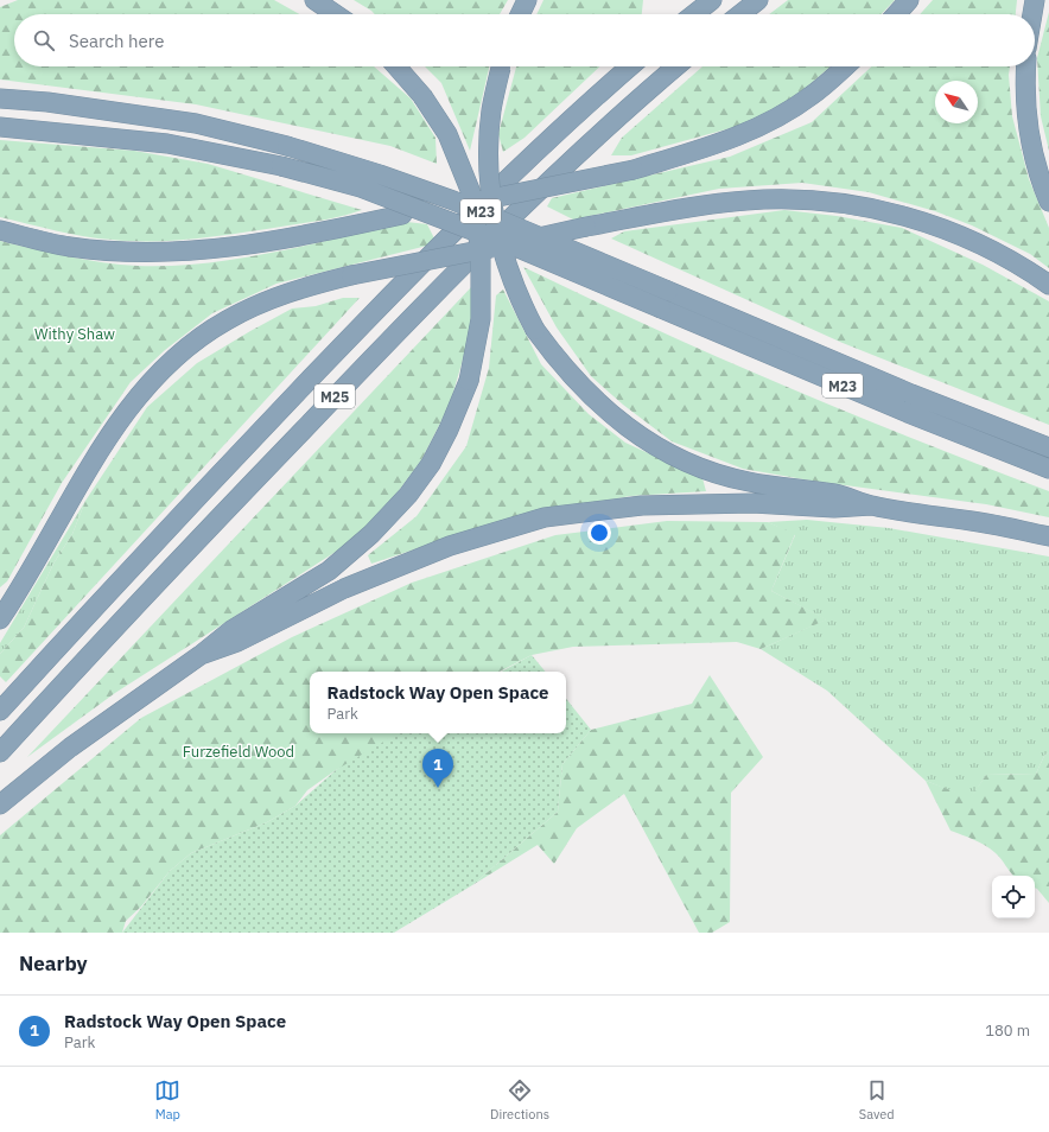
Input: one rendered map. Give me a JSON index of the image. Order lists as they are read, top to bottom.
{
  "streets": {
    "highway": ["M23", "M25"]
  },
  "parks": ["Withy Shaw", "Furzefield Wood"],
  "north": "top left",
  "page": {
    "search": "Search here",
    "popup": ["Radstock Way Open Space", "Park"],
    "pins": "1",
    "heading": "Nearby",
    "list": [
      {
        "mark": "1",
        "name": "Radstock Way Open Space",
        "note": "Park",
        "value": "180 m"
      }
    ],
    "nav": ["Map", "Directions", "Saved"]
  }
}
